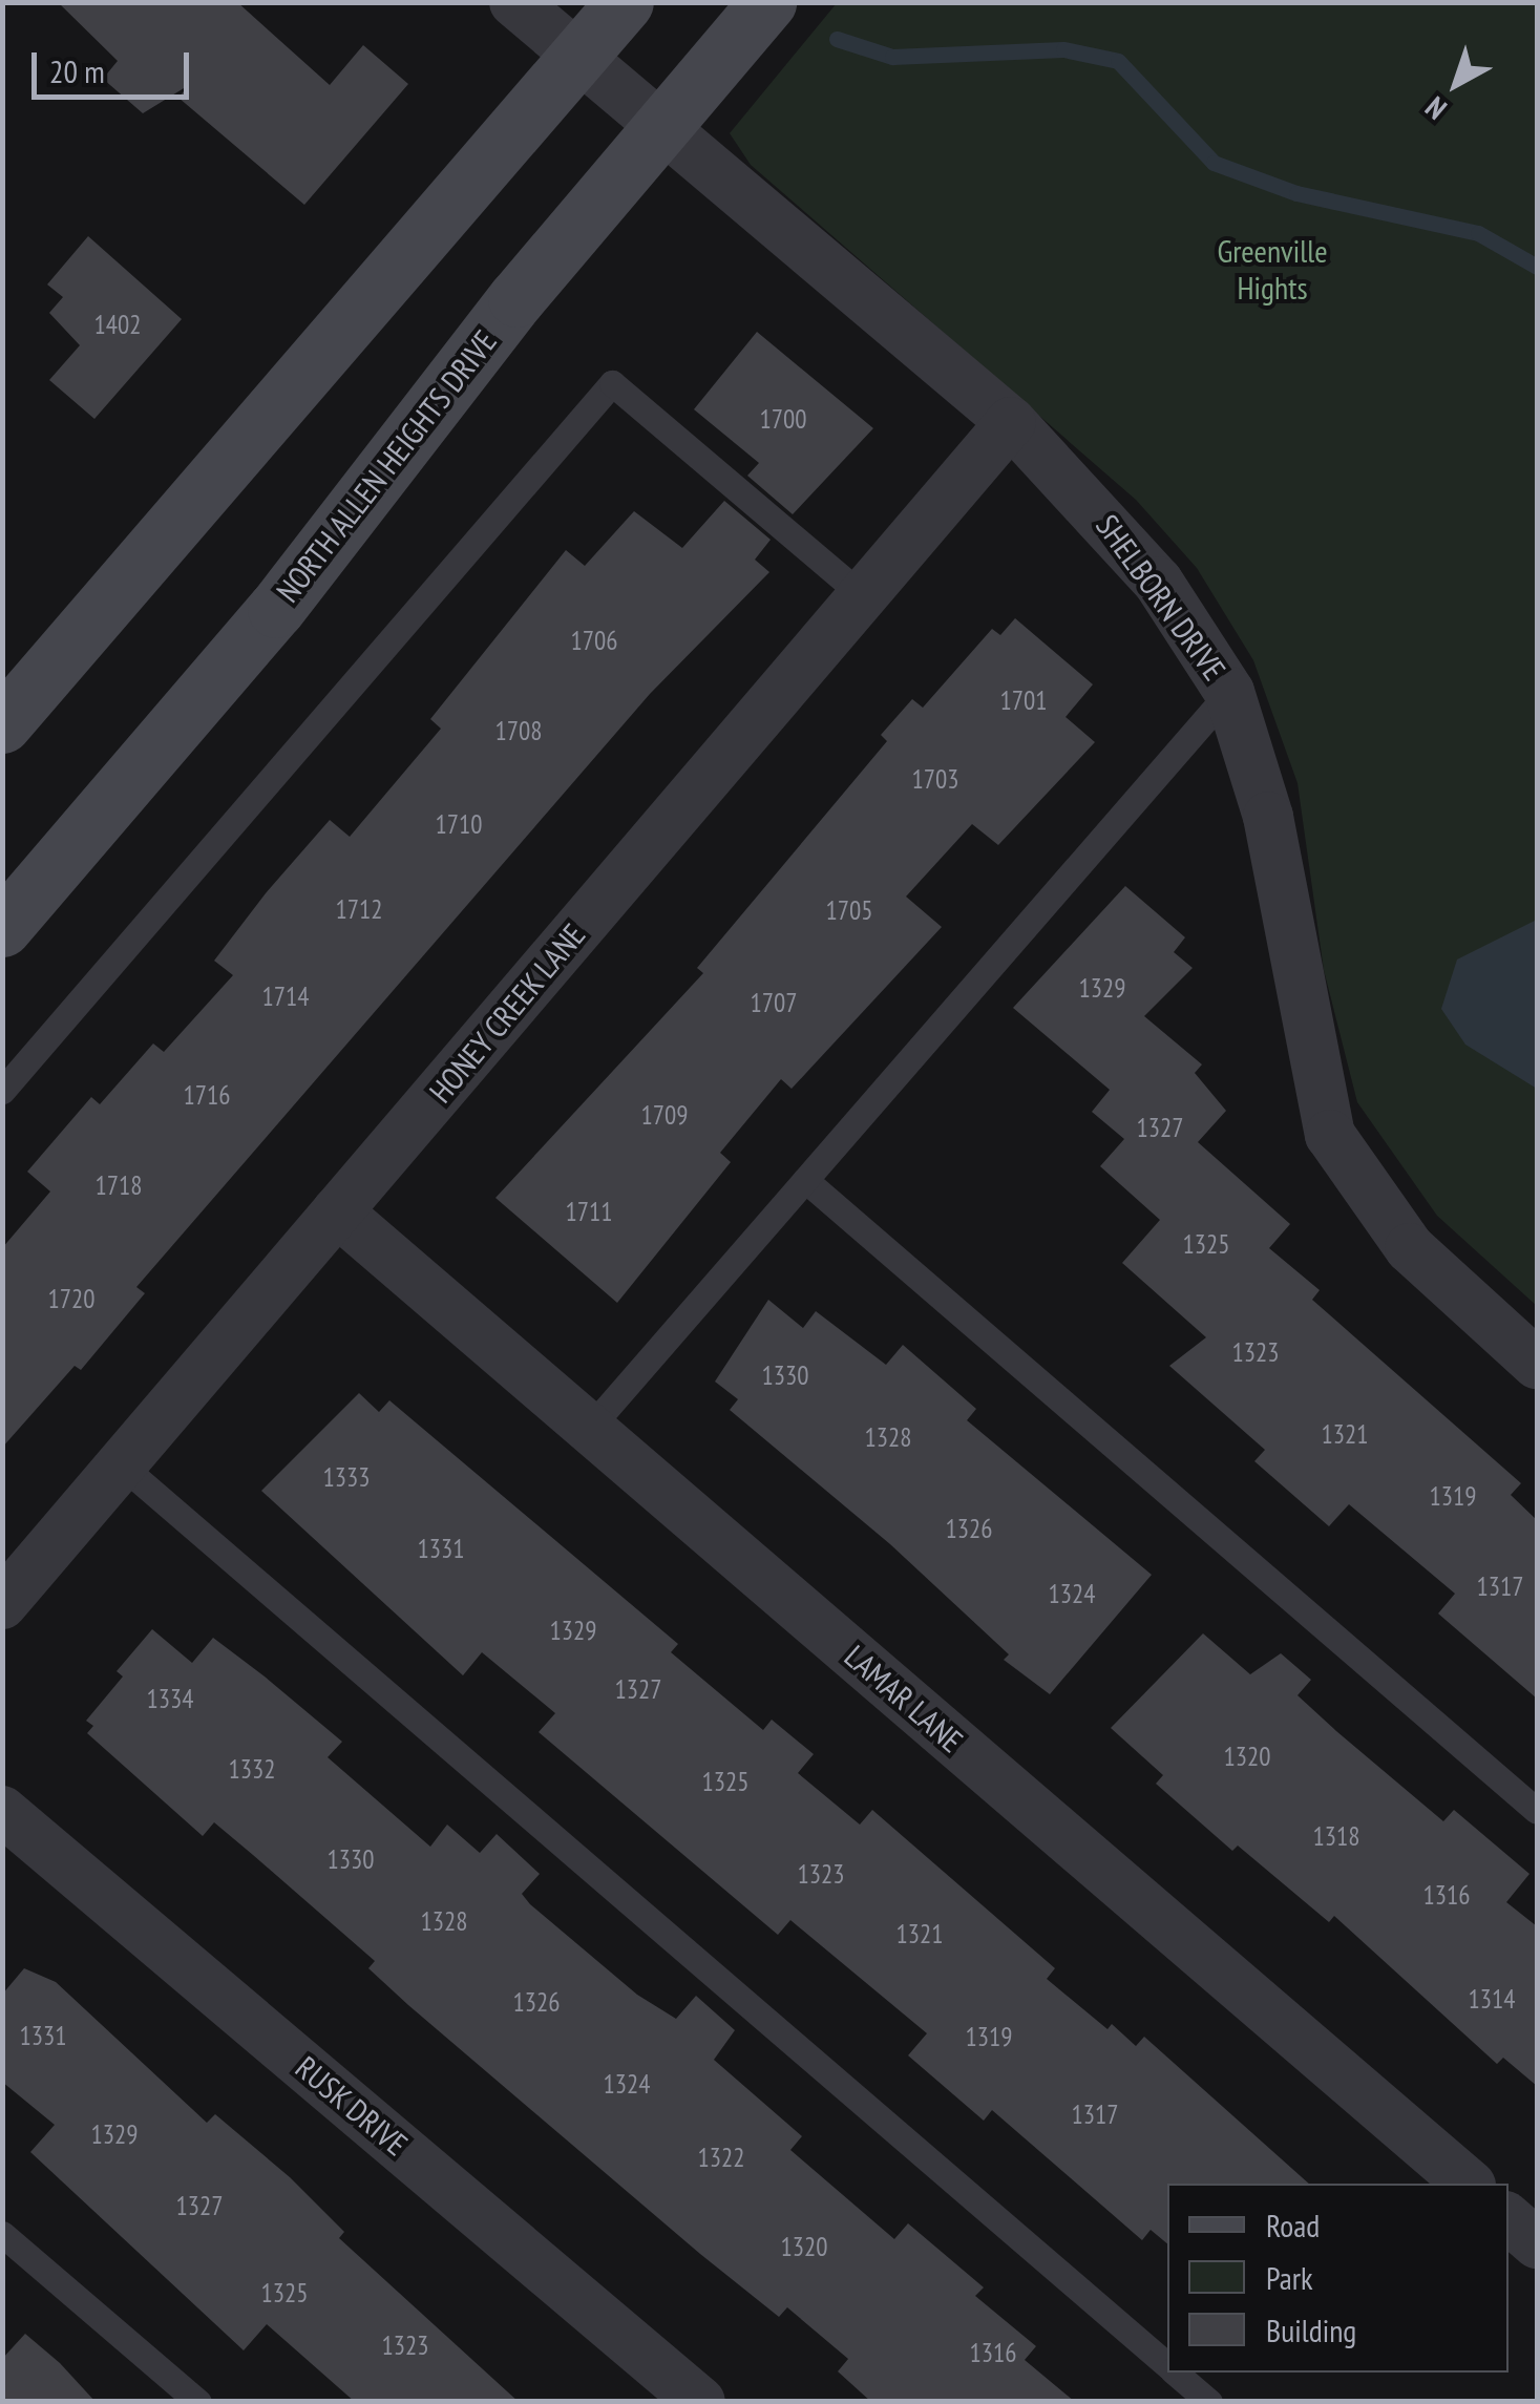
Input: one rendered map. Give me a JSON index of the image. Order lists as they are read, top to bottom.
{
  "streets": {
    "main road": ["NORTH ALLEN HEIGHTS DRIVE"],
    "street": [
      "SHELBORN DRIVE",
      "HONEY CREEK LANE",
      "LAMAR LANE",
      "RUSK DRIVE"
    ]
  },
  "crossings": [
    ["NORTH ALLEN HEIGHTS DRIVE", "SHELBORN DRIVE"],
    ["SHELBORN DRIVE", "HONEY CREEK LANE"],
    ["HONEY CREEK LANE", "LAMAR LANE"]
  ],
  "parks": ["Greenville Hights"],
  "house_numbers": [
    "1402",
    "1700",
    "1706",
    "1701",
    "1708",
    "1703",
    "1710",
    "1712",
    "1705",
    "1329",
    "1714",
    "1707",
    "1716",
    "1709",
    "1327",
    "1718",
    "1711",
    "1325",
    "1720",
    "1323",
    "1330",
    "1321",
    "1328",
    "1333",
    "1319",
    "1326",
    "1331",
    "1317",
    "1324",
    "1329",
    "1327",
    "1334",
    "1320",
    "1332",
    "1325",
    "1318",
    "1330",
    "1323",
    "1316",
    "1328",
    "1321",
    "1314",
    "1326",
    "1331",
    "1319",
    "1324",
    "1317",
    "1329",
    "1322",
    "1327",
    "1320",
    "1325",
    "1323",
    "1316"
  ],
  "legend": ["Road", "Park", "Building"],
  "scale_bar": "20 m",
  "north": "bottom left"
}
